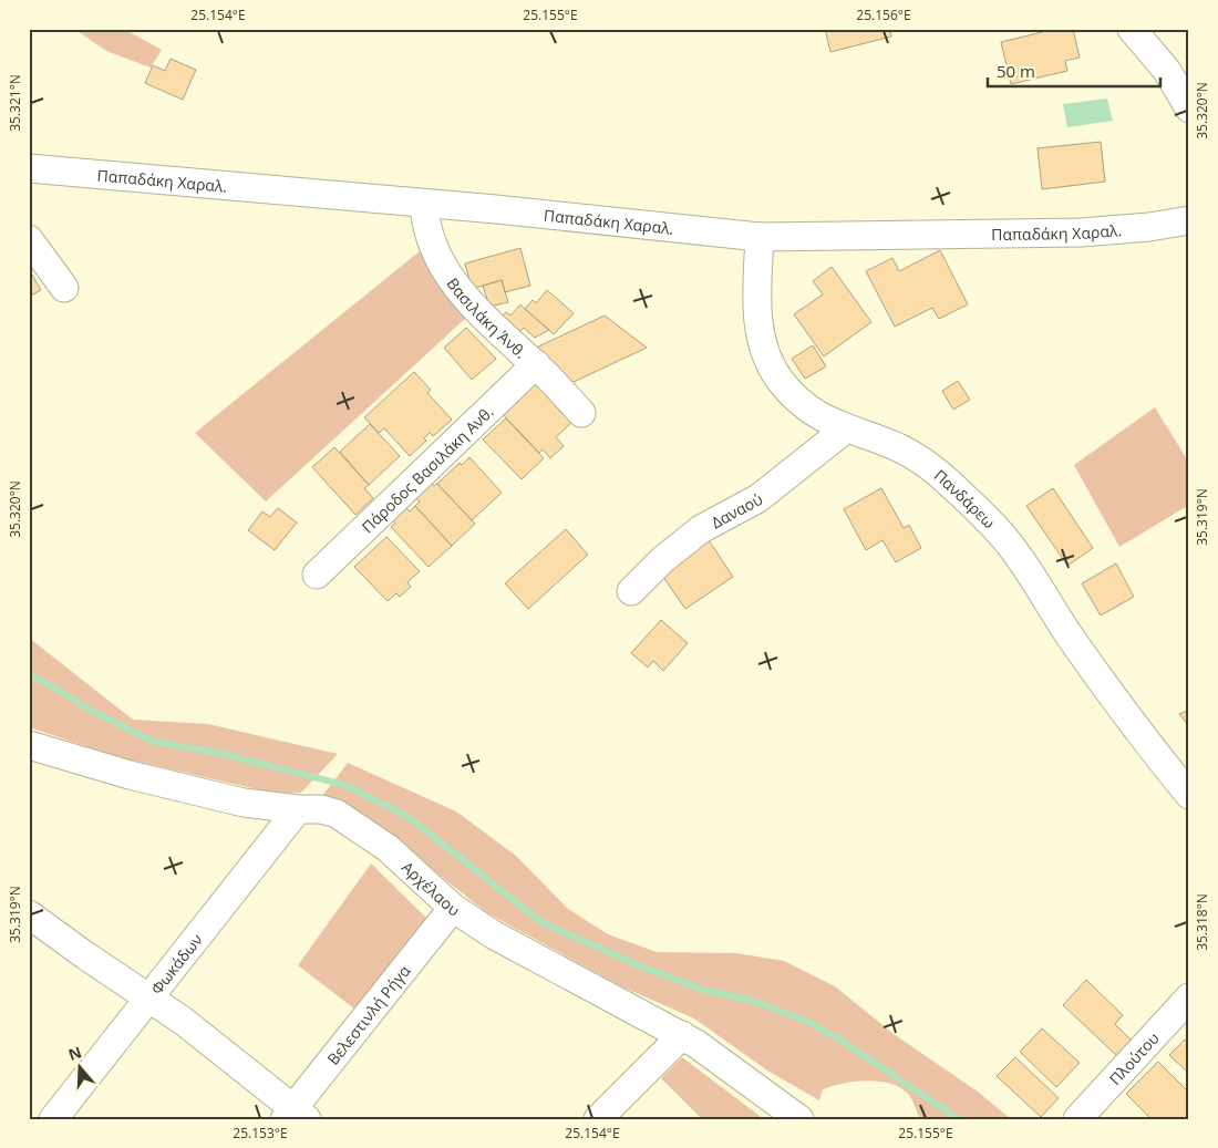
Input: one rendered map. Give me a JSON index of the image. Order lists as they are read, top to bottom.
{
  "streets": {
    "street": [
      "Παπαδάκη Χαραλ.",
      "Βασιλάκη Άνθ.",
      "Πάροδος Βασιλάκη Ανθ.",
      "Πανδάρεω",
      "Δαναού",
      "Αρχέλαου",
      "Φωκάδων",
      "Βελεστινλή Ρήγα",
      "Πλούτου"
    ]
  },
  "crossings": [
    ["Παπαδάκη Χαραλ.", "Βασιλάκη Άνθ."],
    ["Παπαδάκη Χαραλ.", "Πανδάρεω"],
    ["Βασιλάκη Άνθ.", "Πάροδος Βασιλάκη Ανθ."],
    ["Πανδάρεω", "Δαναού"],
    ["Αρχέλαου", "Φωκάδων"],
    ["Αρχέλαου", "Βελεστινλή Ρήγα"]
  ],
  "scale_bar": "50 m",
  "north": "top",
  "coordinates": [
    "25.154°E",
    "25.155°E",
    "25.156°E",
    "35.321°N",
    "35.320°N",
    "35.319°N",
    "35.318°N",
    "25.153°E"
  ]
}
